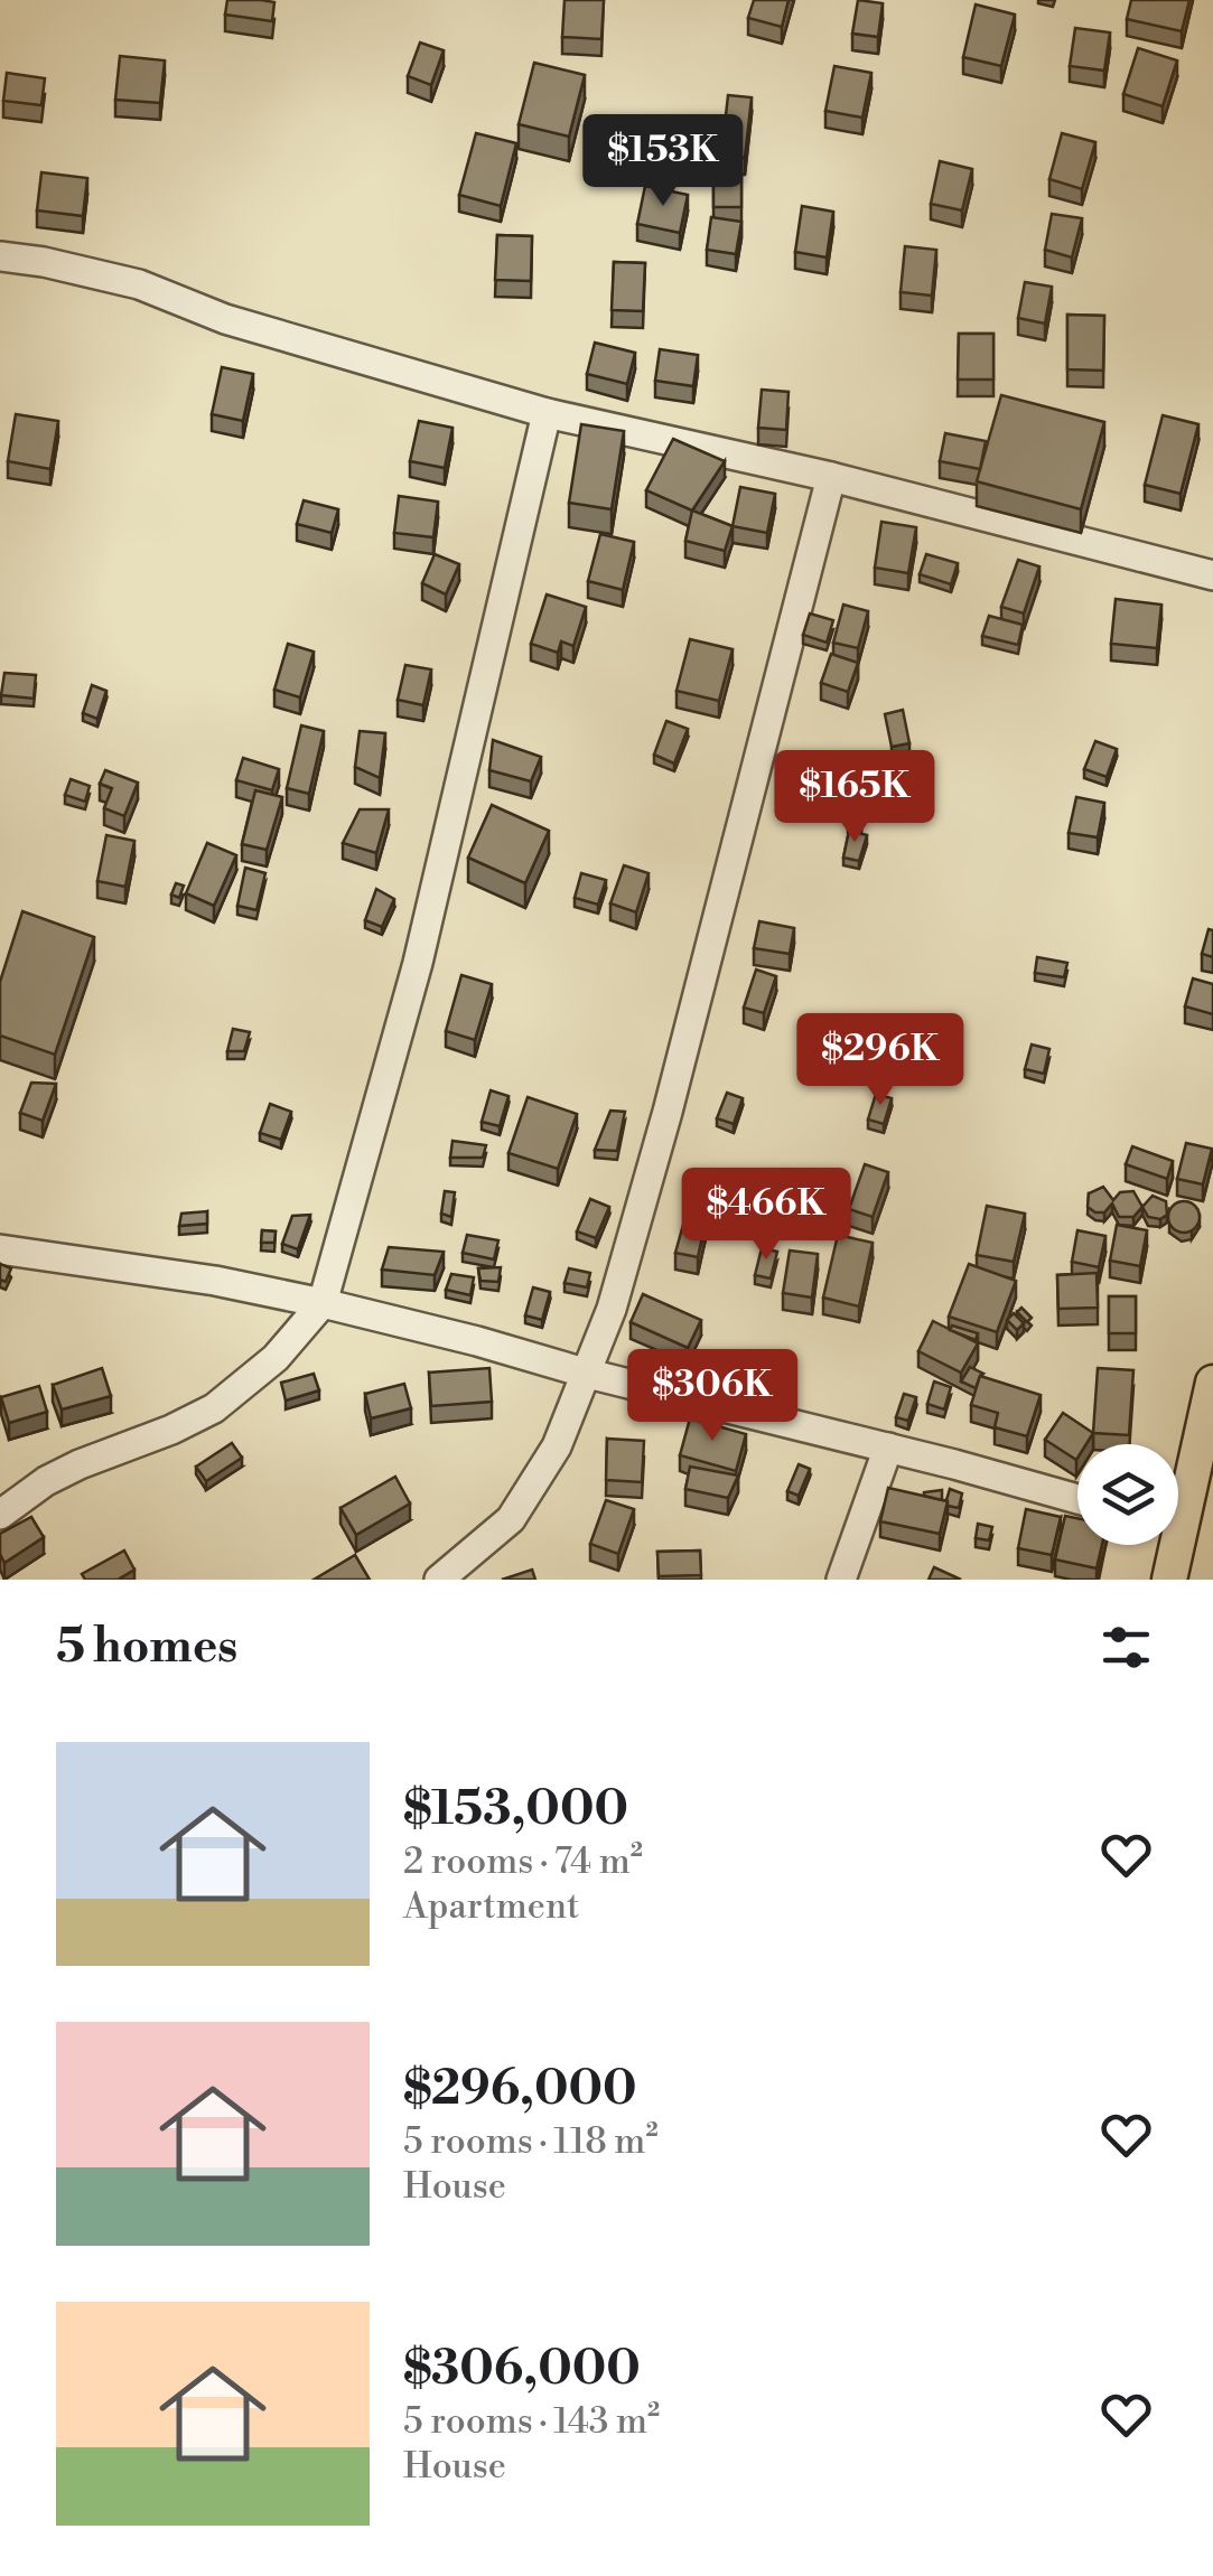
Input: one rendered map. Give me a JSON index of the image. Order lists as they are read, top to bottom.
{
  "page": {
    "price": [
      "$153K",
      "$165K",
      "$296K",
      "$466K",
      "$306K"
    ],
    "heading": "5 homes",
    "list": [
      {
        "name": "$153,000",
        "note": "2 rooms · 74 m² · Apartment"
      },
      {
        "name": "$296,000",
        "note": "5 rooms · 118 m² · House"
      },
      {
        "name": "$306,000",
        "note": "5 rooms · 143 m² · House"
      }
    ]
  }
}
